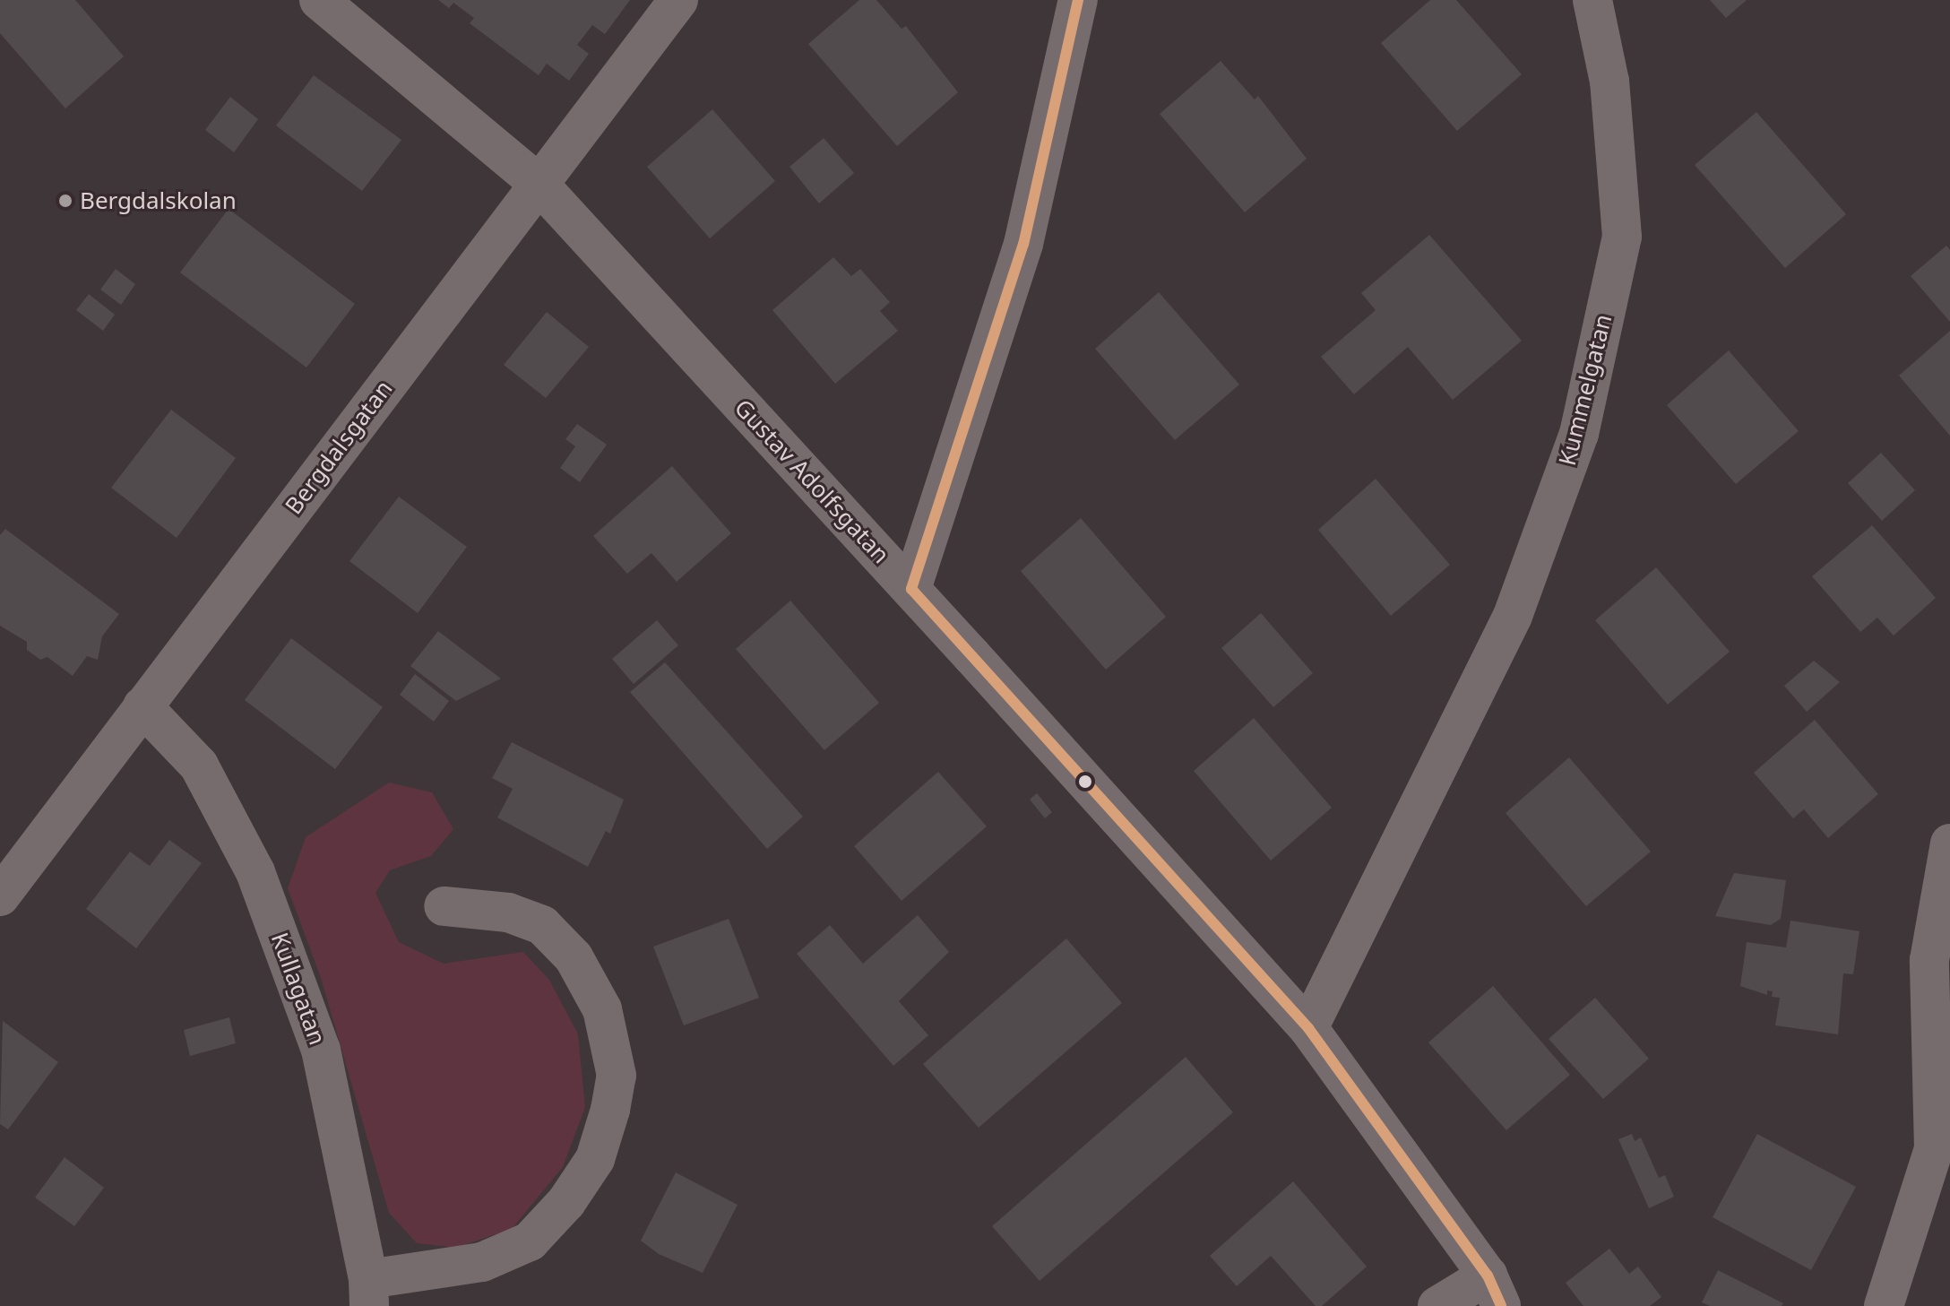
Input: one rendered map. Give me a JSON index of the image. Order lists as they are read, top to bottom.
{
  "streets": {
    "street": [
      "Kummelgatan",
      "Bergdalsgatan",
      "Gustav Adolfsgatan",
      "Kullagatan"
    ]
  },
  "crossings": [
    ["Kummelgatan", "Gustav Adolfsgatan"],
    ["Bergdalsgatan", "Gustav Adolfsgatan"],
    ["Bergdalsgatan", "Kullagatan"]
  ],
  "places": ["Bergdalskolan"]
}
